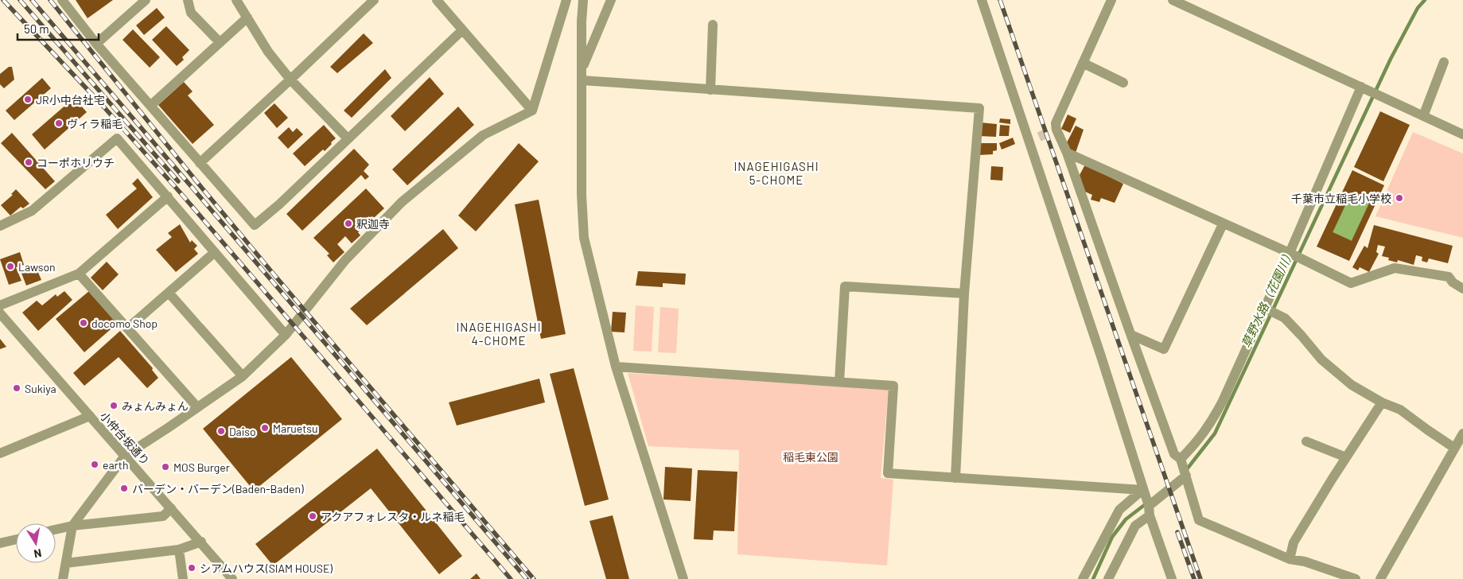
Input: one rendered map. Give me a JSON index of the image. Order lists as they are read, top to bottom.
{
  "streets": {
    "street": ["小仲台坂通り"]
  },
  "districts": ["INAGEHIGASHI 5-CHOME", "INAGEHIGASHI 4-CHOME"],
  "water": ["草野水路（花園川）"],
  "parks": ["稲毛東公園"],
  "places": [
    "JR小中台社宅",
    "ヴィラ稲毛",
    "コーポホリウチ",
    "千葉市立稲毛小学校",
    "釈迦寺",
    "Lawson",
    "docomo Shop",
    "Sukiya",
    "みょんみょん",
    "Maruetsu",
    "Daiso",
    "earth",
    "MOS Burger",
    "バーデン・バーデン(Baden-Baden)",
    "アクアフォレスタ・ルネ稲毛",
    "シアムハウス(SIAM HOUSE)"
  ],
  "scale_bar": "50 m",
  "north": "bottom"
}
